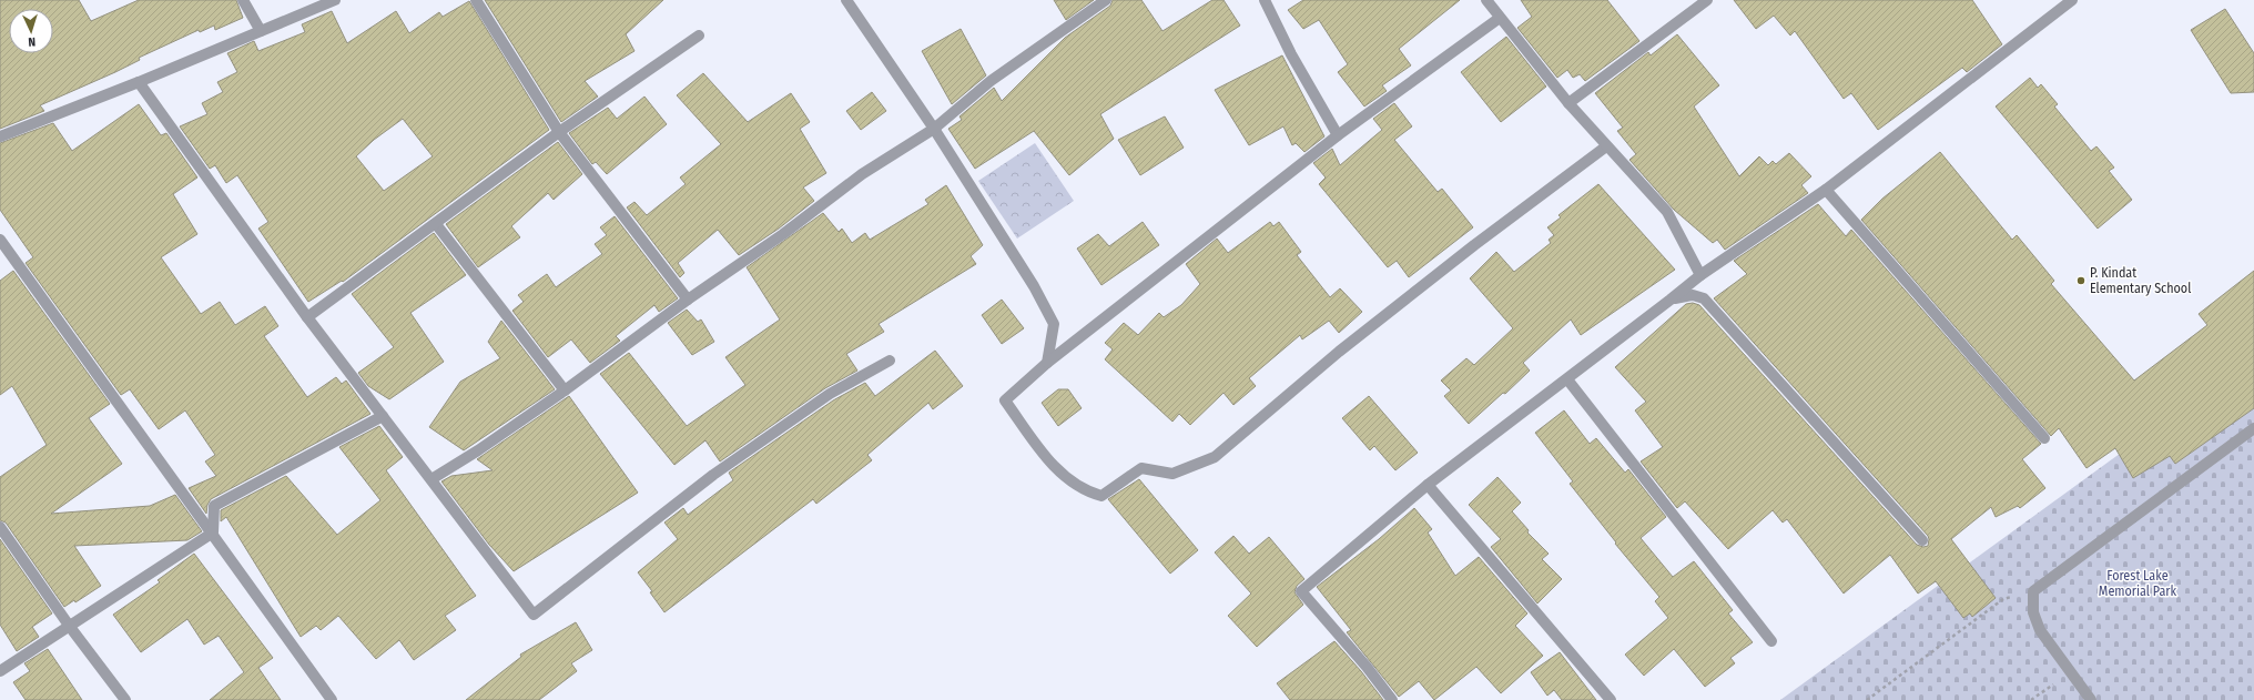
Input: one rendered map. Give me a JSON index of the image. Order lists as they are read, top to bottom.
{
  "parks": ["Forest Lake Memorial Park"],
  "places": ["P. Kindat Elementary School"],
  "north": "bottom"
}
